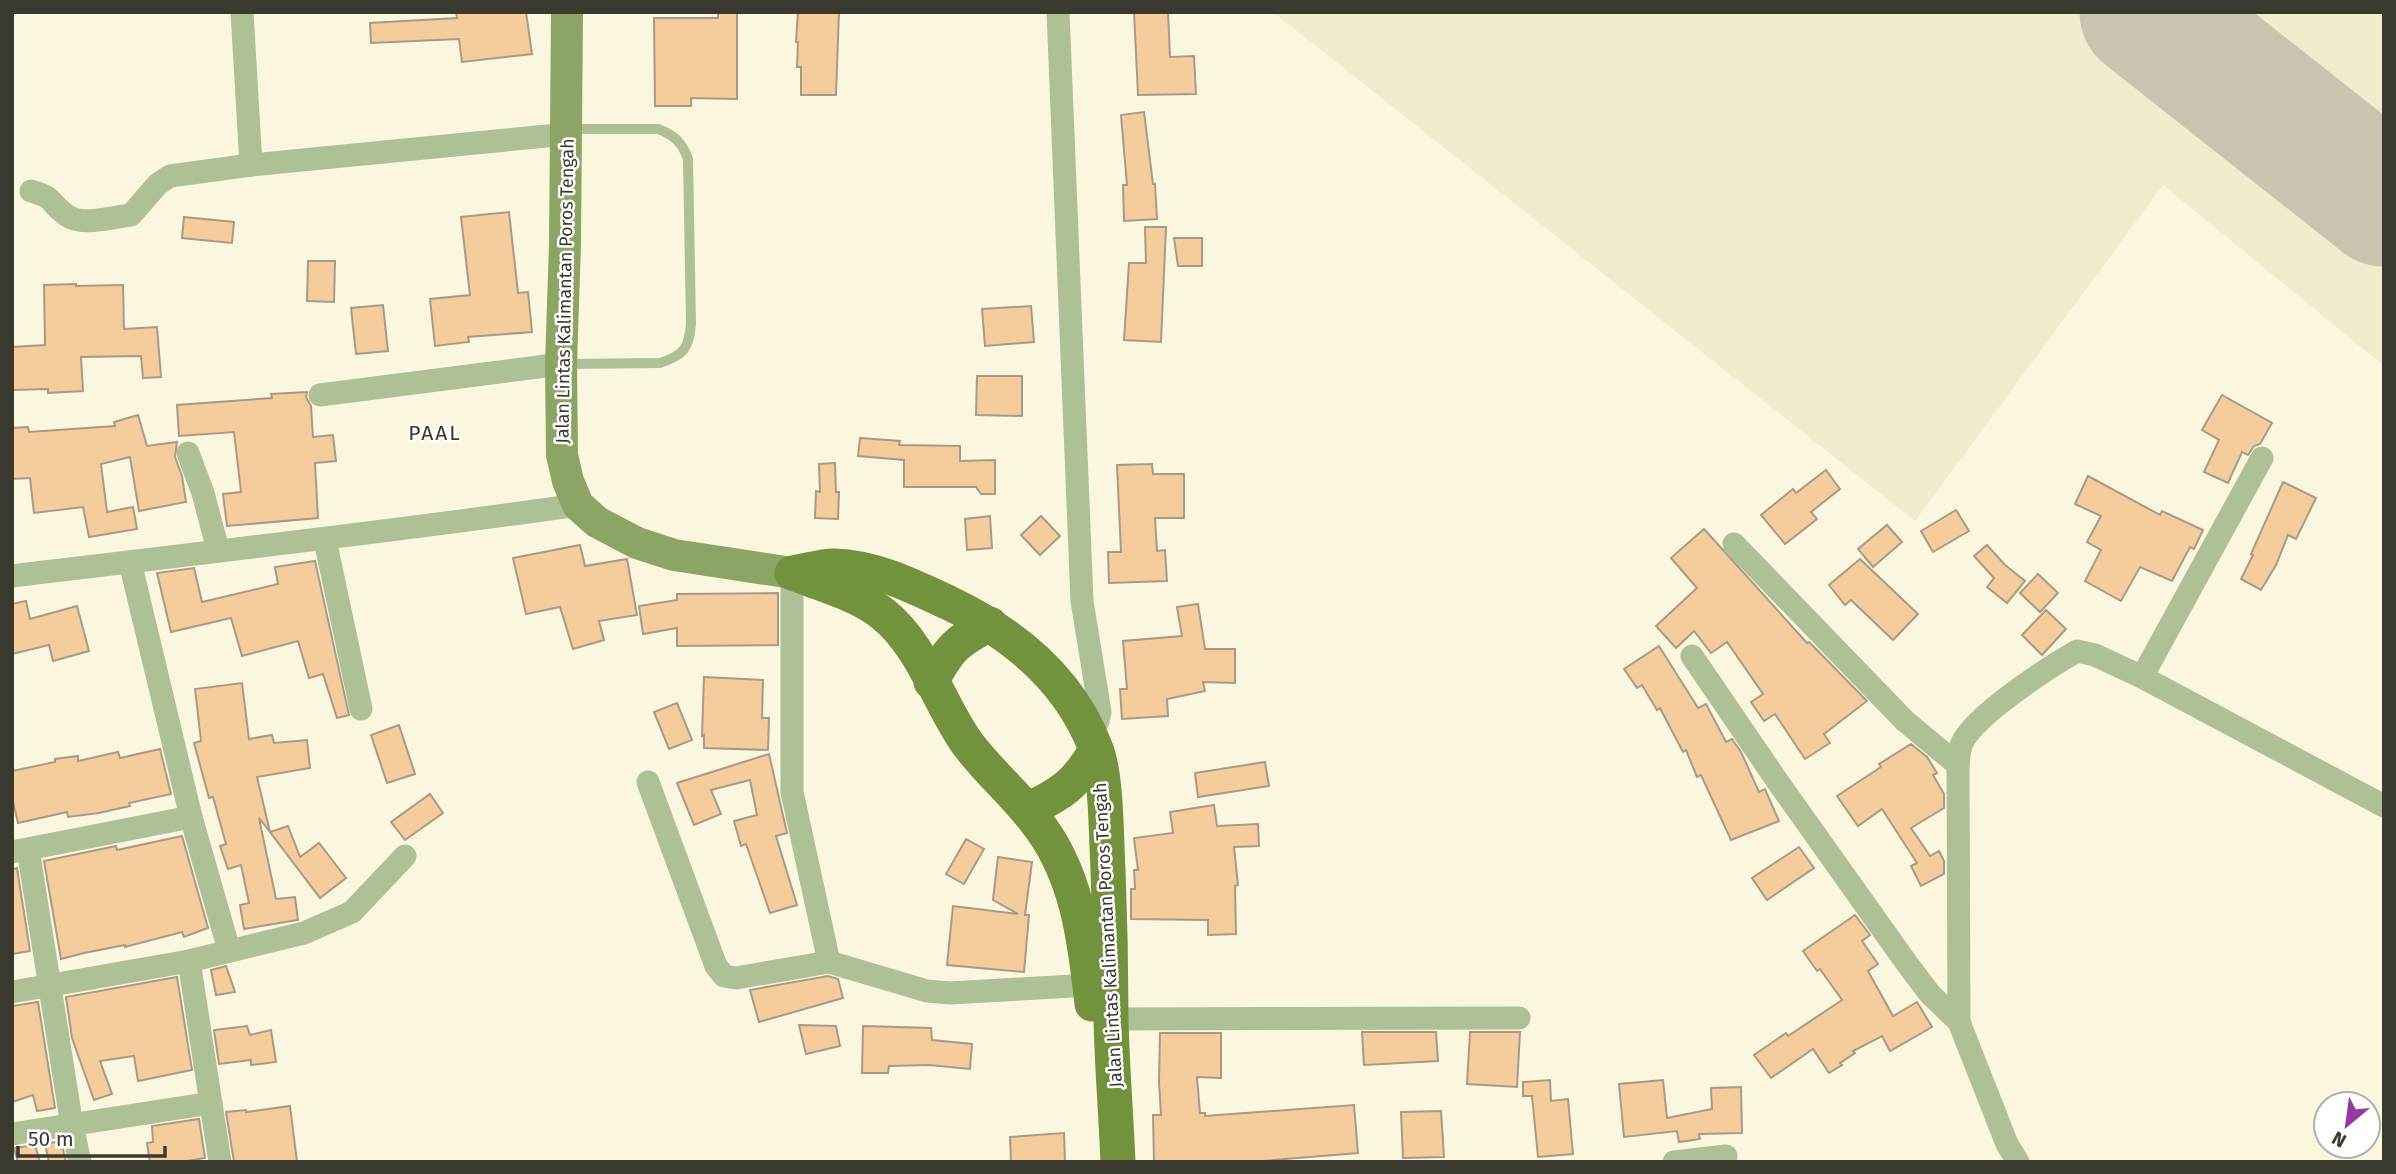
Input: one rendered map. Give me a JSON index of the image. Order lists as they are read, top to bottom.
{
  "streets": {
    "main road": ["Jalan Lintas Kalimantan Poros Tengah"]
  },
  "districts": ["PAAL"],
  "scale_bar": "50 m",
  "north": "bottom left"
}
